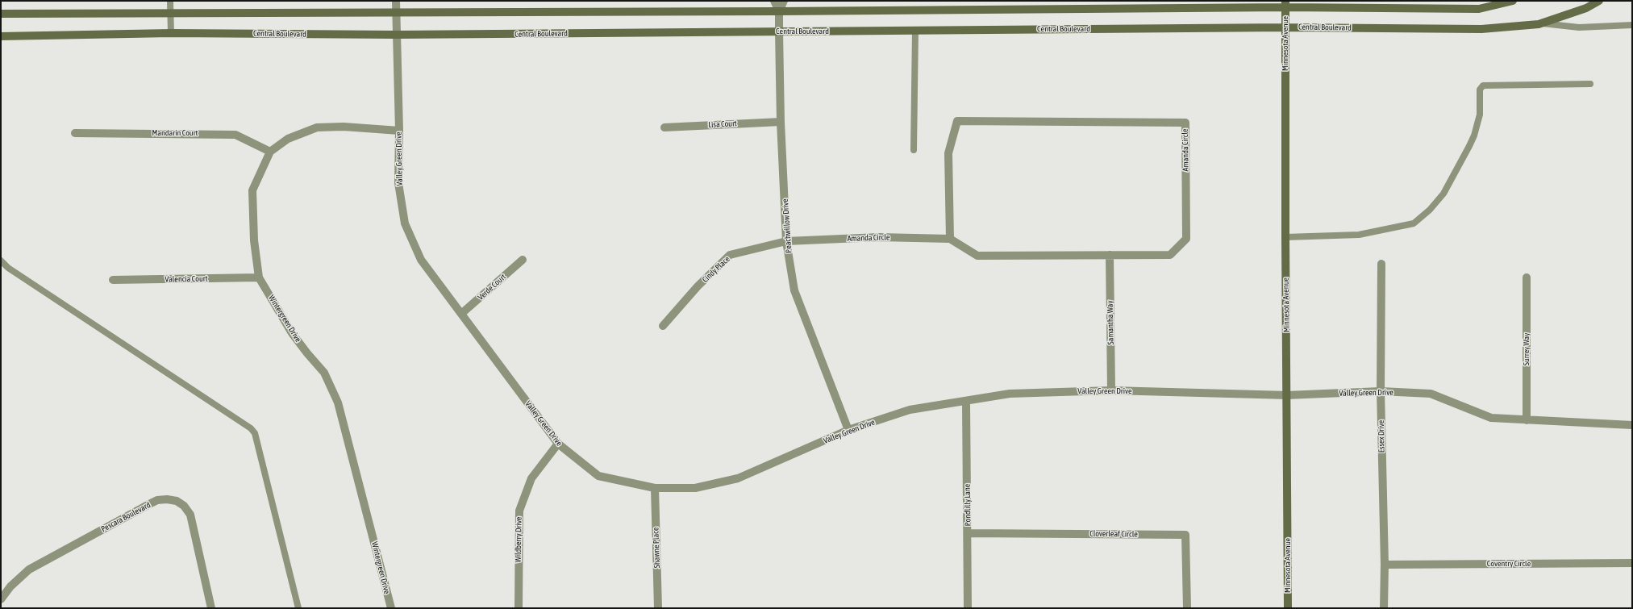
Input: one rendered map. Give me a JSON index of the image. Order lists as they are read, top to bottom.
{
  "streets": {
    "street": [
      "Central Boulevard",
      "Minnesota Avenue",
      "Lisa Court",
      "Mandarin Court",
      "Amanda Circle",
      "Valley Green Drive",
      "Peachwillow Drive",
      "Cindy Place",
      "Valencia Court",
      "Verde Court",
      "Wintergreen Drive",
      "Samantha Way",
      "Surrey Way",
      "Essex Drive",
      "Pondlilly Lane",
      "Pescara Boulevard",
      "Cloverleaf Circle",
      "Wildberry Drive",
      "Shawne Place",
      "Coventry Circle"
    ]
  },
  "crossings": [
    ["Central Boulevard", "Minnesota Avenue"],
    ["Central Boulevard", "Valley Green Drive"],
    ["Central Boulevard", "Peachwillow Drive"],
    ["Minnesota Avenue", "Valley Green Drive"],
    ["Lisa Court", "Peachwillow Drive"],
    ["Mandarin Court", "Wintergreen Drive"],
    ["Amanda Circle", "Peachwillow Drive"],
    ["Amanda Circle", "Cindy Place"],
    ["Amanda Circle", "Samantha Way"],
    ["Valley Green Drive", "Peachwillow Drive"],
    ["Valley Green Drive", "Verde Court"],
    ["Valley Green Drive", "Wintergreen Drive"],
    ["Valley Green Drive", "Samantha Way"],
    ["Valley Green Drive", "Surrey Way"],
    ["Valley Green Drive", "Essex Drive"],
    ["Valley Green Drive", "Pondlilly Lane"],
    ["Valley Green Drive", "Wildberry Drive"],
    ["Valley Green Drive", "Shawne Place"],
    ["Peachwillow Drive", "Cindy Place"],
    ["Valencia Court", "Wintergreen Drive"],
    ["Essex Drive", "Coventry Circle"],
    ["Pondlilly Lane", "Cloverleaf Circle"]
  ]
}
